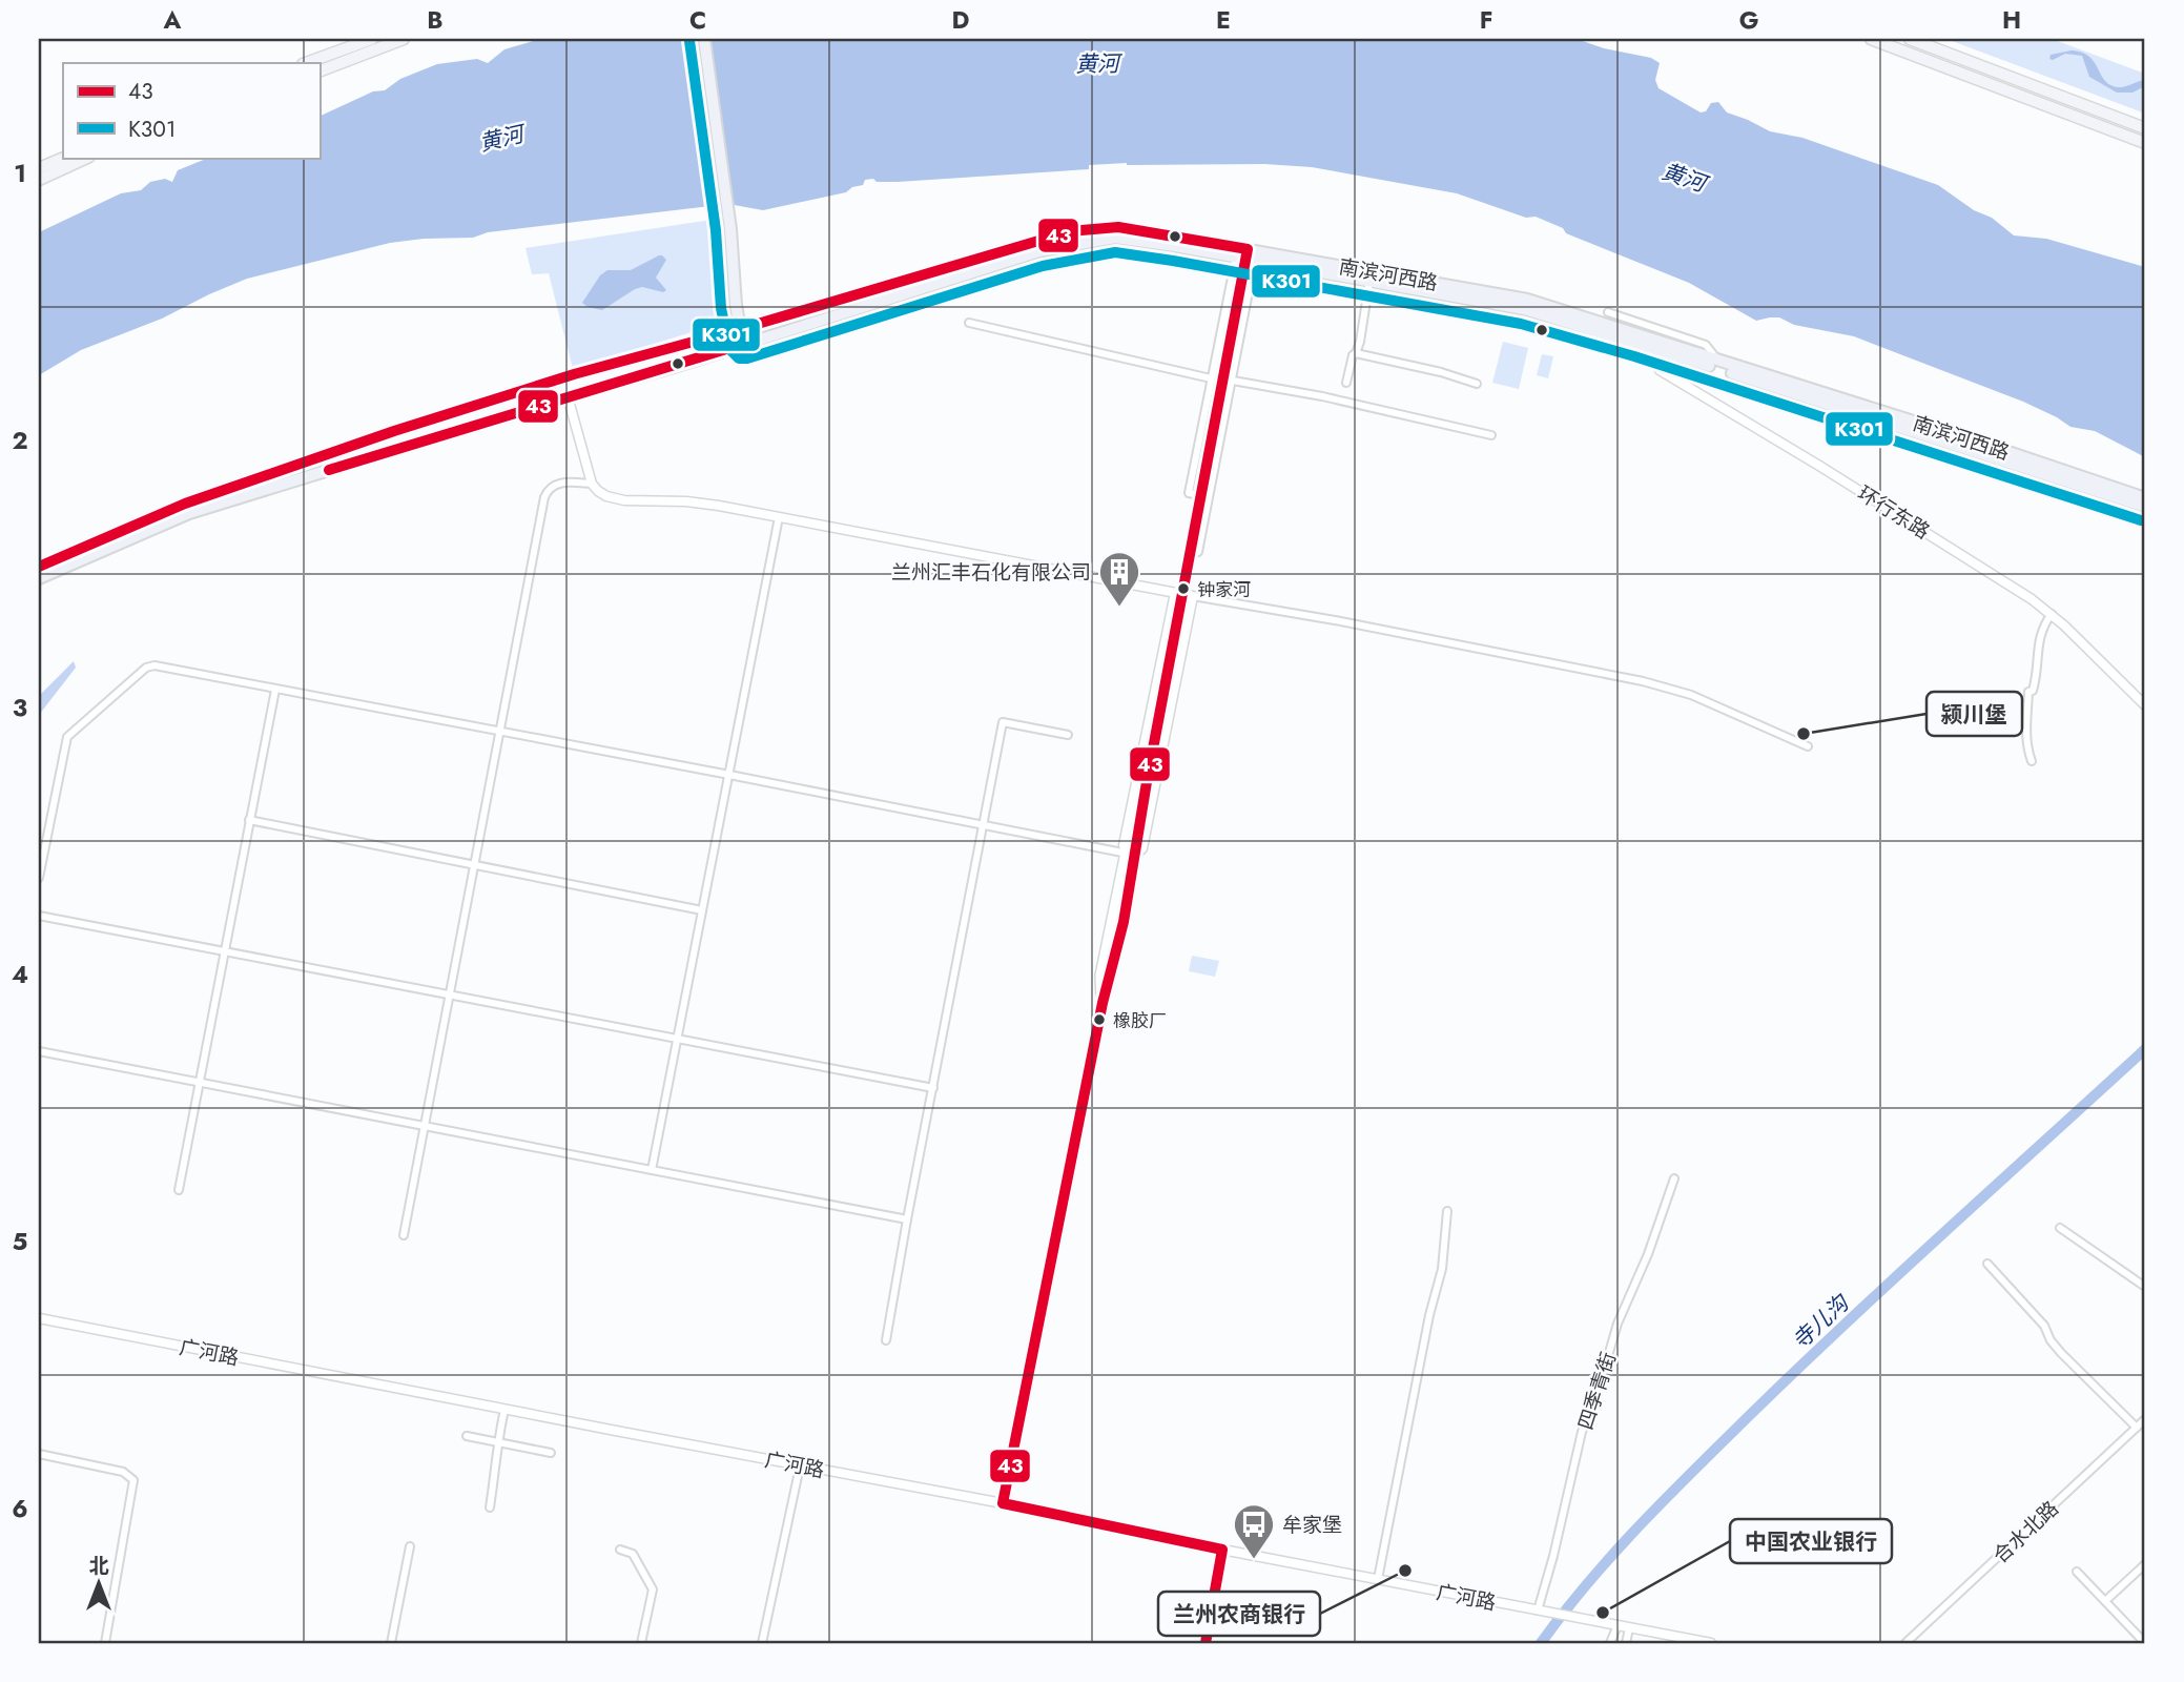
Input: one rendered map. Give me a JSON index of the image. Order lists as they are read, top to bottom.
{
  "streets": {
    "highway": ["南滨河西路"],
    "street": [
      "环行东路",
      "广河路",
      "四季青街",
      "合水北路"
    ]
  },
  "crossings": [
    ["南滨河西路", "环行东路"],
    ["广河路", "四季青街"]
  ],
  "water": ["黄河", "寺儿沟"],
  "places": {
    "other": [
      "钟家河",
      "颍川堡",
      "橡胶厂",
      "兰州农商银行",
      "中国农业银行"
    ],
    "building": ["兰州汇丰石化有限公司"],
    "bus stop": ["牟家堡"]
  },
  "lines": ["transit line K301", "transit line 43"],
  "legend": ["43", "K301"],
  "north": "top",
  "grid": {
    "columns": [
      "A",
      "B",
      "C",
      "D",
      "E",
      "F",
      "G",
      "H"
    ],
    "rows": [
      "1",
      "2",
      "3",
      "4",
      "5",
      "6"
    ]
  }
}
